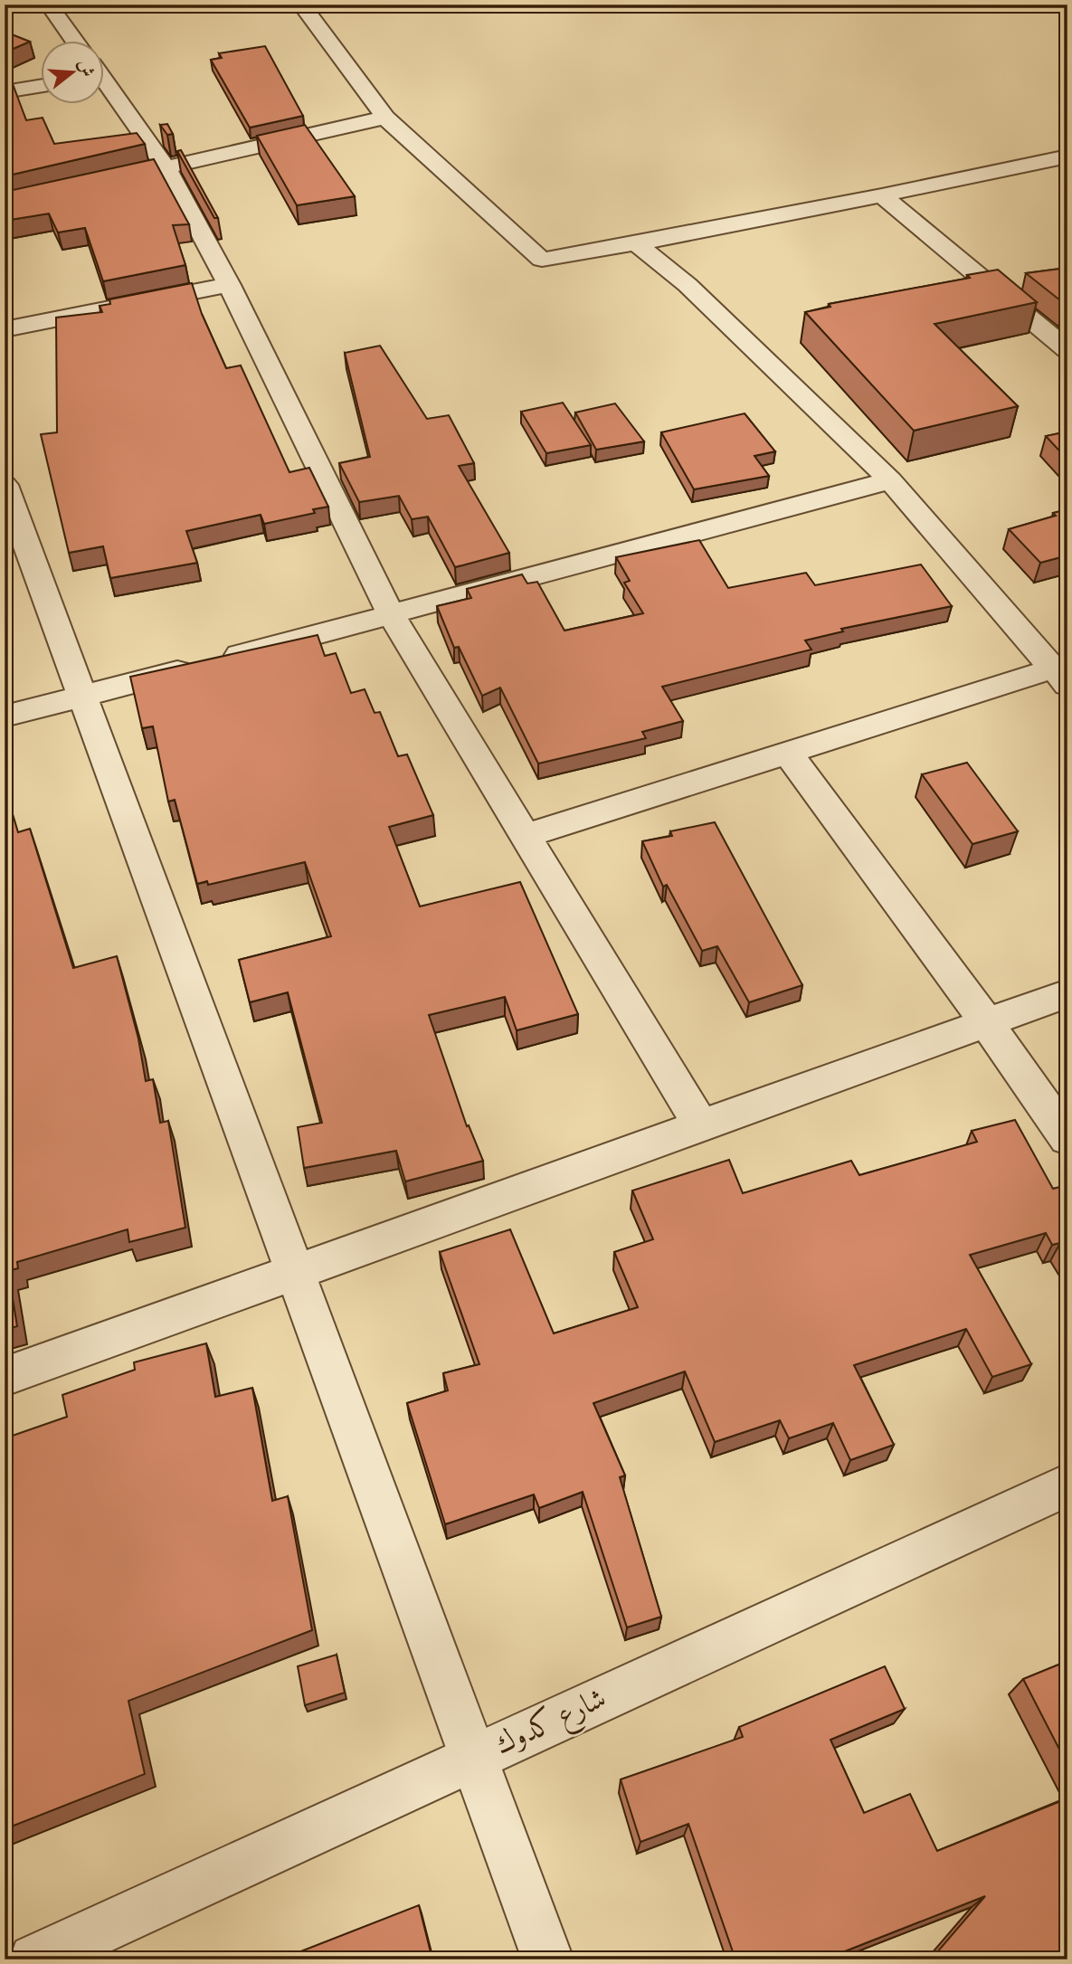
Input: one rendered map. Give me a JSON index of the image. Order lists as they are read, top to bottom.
{
  "streets": {
    "street": ["شارع كدوك"]
  },
  "north": "right"
}
